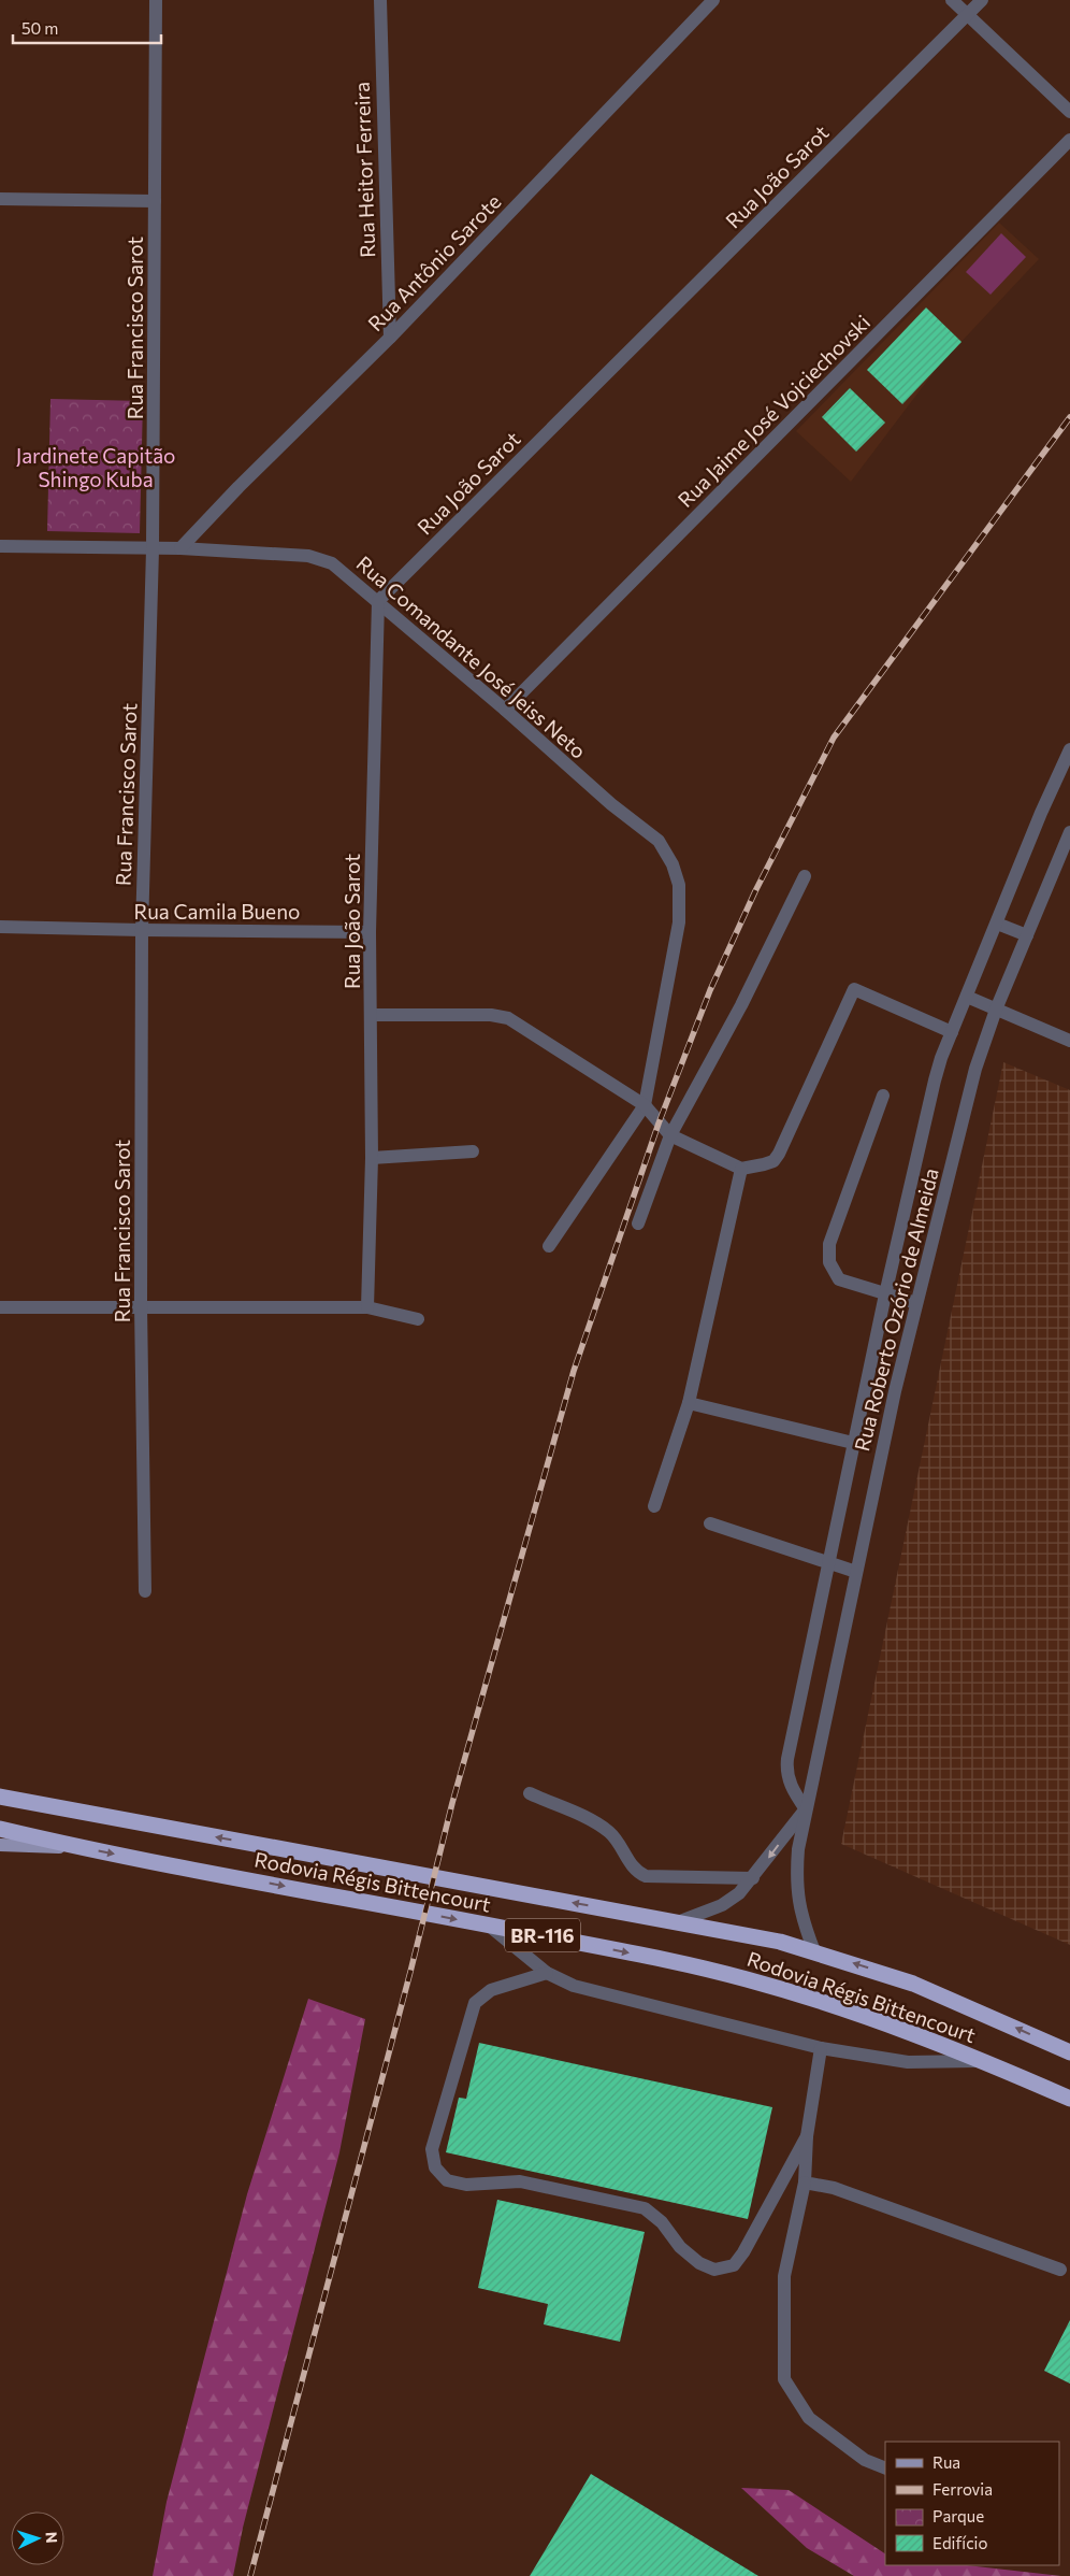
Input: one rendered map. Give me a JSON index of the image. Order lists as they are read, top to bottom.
{
  "streets": {
    "highway": ["Rodovia Régis Bittencourt", "BR-116"],
    "street": [
      "Rua Heitor Ferreira",
      "Rua João Sarot",
      "Rua Antônio Sarote",
      "Rua Francisco Sarot",
      "Rua Jaime José Vojciechovski",
      "Rua Comandante José Jeiss Neto",
      "Rua Camila Bueno",
      "Rua Roberto Ozório de Almeida"
    ]
  },
  "crossings": [
    ["Rua Heitor Ferreira", "Rua Antônio Sarote"],
    ["Rua João Sarot", "Rua Comandante José Jeiss Neto"],
    ["Rua João Sarot", "Rua Camila Bueno"],
    ["Rua Antônio Sarote", "Rua Comandante José Jeiss Neto"],
    ["Rua Francisco Sarot", "Rua Comandante José Jeiss Neto"],
    ["Rua Francisco Sarot", "Rua Camila Bueno"],
    ["Rua Jaime José Vojciechovski", "Rua Comandante José Jeiss Neto"],
    ["Rua Roberto Ozório de Almeida", "Rodovia Régis Bittencourt"]
  ],
  "parks": ["Jardinete Capitão Shingo Kuba"],
  "legend": [
    "Rua",
    "Ferrovia",
    "Parque",
    "Edifício"
  ],
  "scale_bar": "50 m",
  "north": "right"
}
